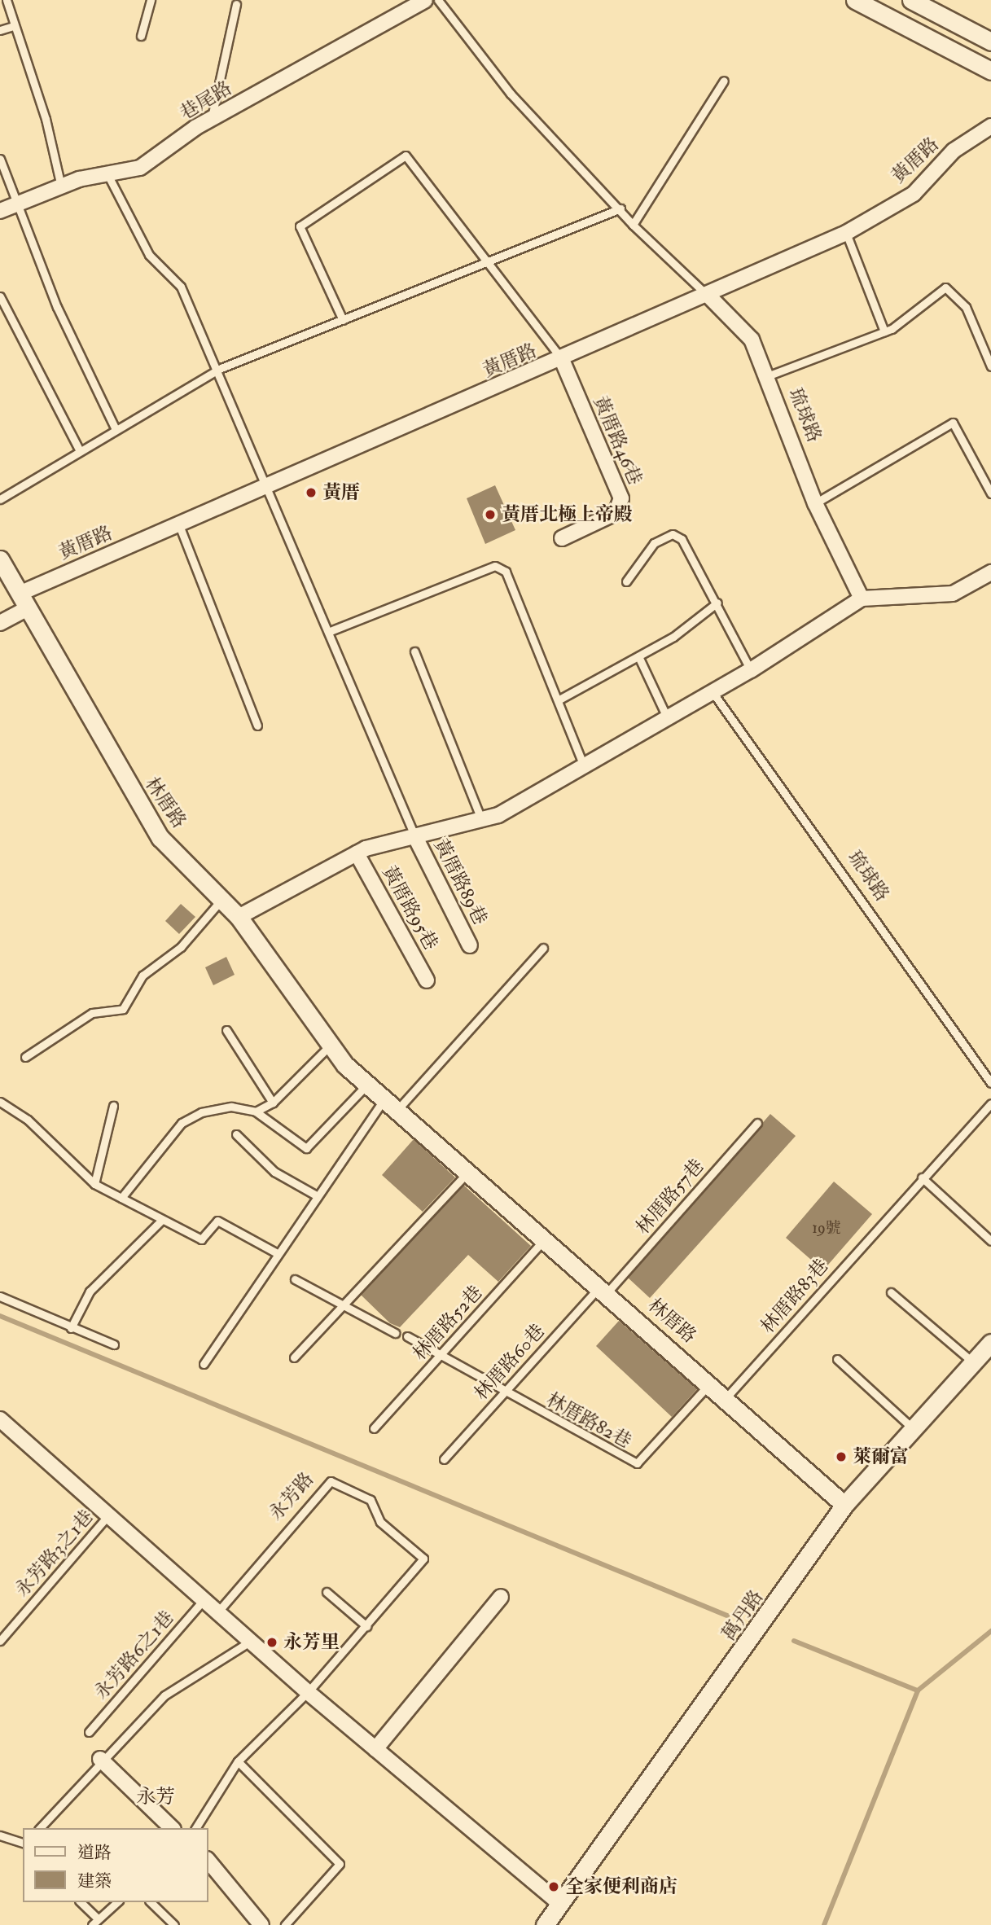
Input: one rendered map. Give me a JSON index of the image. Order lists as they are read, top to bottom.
{
  "streets": {
    "street": [
      "巷尾路",
      "黃厝路",
      "琉球路",
      "黃厝路46巷",
      "林厝路",
      "黃厝路89巷",
      "黃厝路95巷",
      "萬丹路"
    ],
    "lane": [
      "林厝路57巷",
      "林厝路83巷",
      "林厝路52巷",
      "林厝路60巷",
      "林厝路82巷",
      "永芳路",
      "永芳路3之1巷",
      "永芳路6之1巷"
    ]
  },
  "crossings": [
    ["黃厝路", "琉球路"],
    ["黃厝路", "黃厝路46巷"],
    ["黃厝路", "林厝路"],
    ["林厝路", "林厝路57巷"],
    ["林厝路", "林厝路83巷"],
    ["林厝路", "林厝路52巷"],
    ["林厝路", "林厝路60巷"],
    ["林厝路", "林厝路82巷"],
    ["林厝路", "萬丹路"],
    ["林厝路57巷", "林厝路60巷"],
    ["林厝路60巷", "林厝路82巷"]
  ],
  "districts": ["永芳"],
  "places": [
    "黃厝",
    "黃厝北極上帝殿",
    "萊爾富",
    "永芳里",
    "全家便利商店"
  ],
  "house_numbers": ["19號"],
  "legend": ["道路", "建築"]
}
